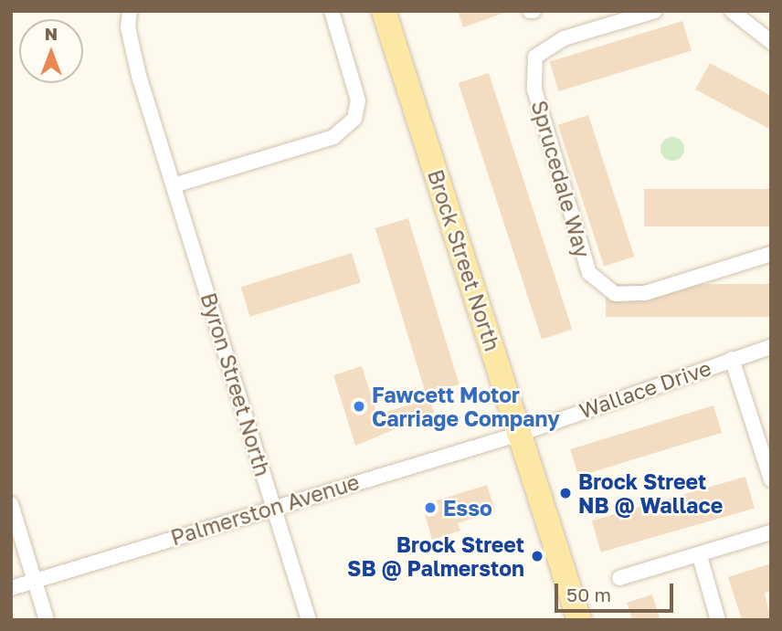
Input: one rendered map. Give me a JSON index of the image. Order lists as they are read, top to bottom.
{
  "streets": {
    "main road": ["Brock Street North"],
    "street": [
      "Sprucedale Way",
      "Byron Street North",
      "Wallace Drive",
      "Palmerston Avenue"
    ]
  },
  "crossings": [
    ["Brock Street North", "Wallace Drive"],
    ["Brock Street North", "Palmerston Avenue"],
    ["Byron Street North", "Palmerston Avenue"],
    ["Wallace Drive", "Palmerston Avenue"]
  ],
  "places": [
    "Fawcett Motor Carriage Company",
    "Brock Street NB @ Wallace",
    "Esso",
    "Brock Street SB @ Palmerston"
  ],
  "scale_bar": "50 m",
  "north": "top"
}
